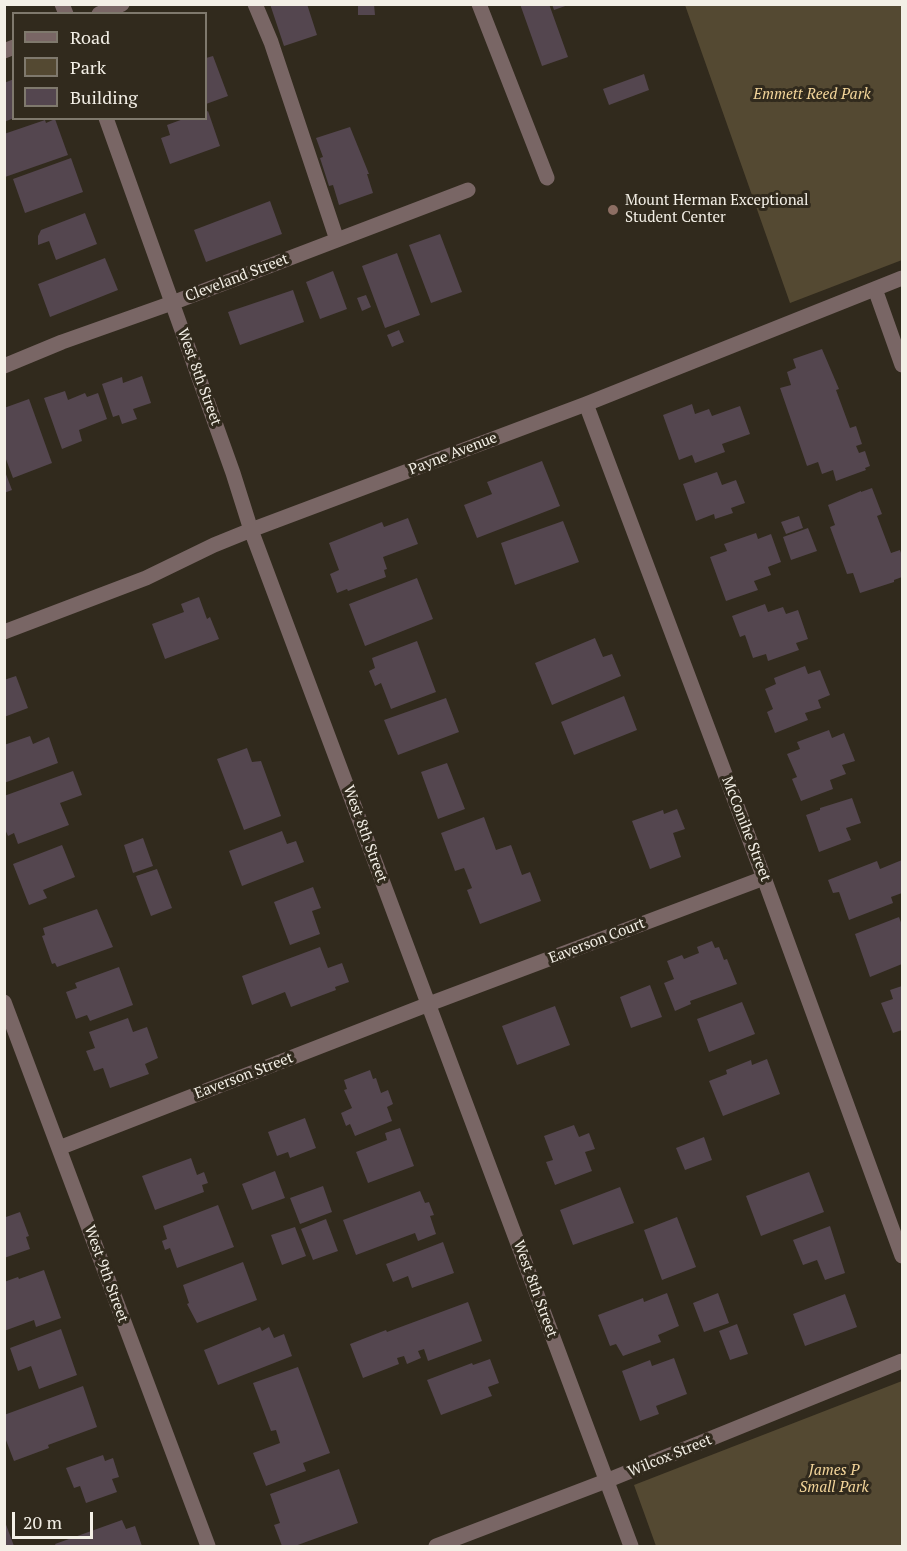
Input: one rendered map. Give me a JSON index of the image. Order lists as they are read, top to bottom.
{
  "streets": {
    "street": [
      "Cleveland Street",
      "West 8th Street",
      "Payne Avenue",
      "McConihe Street",
      "Eaverson Court",
      "Eaverson Street",
      "West 9th Street",
      "Wilcox Street"
    ]
  },
  "crossings": [
    ["Cleveland Street", "West 8th Street"],
    ["West 8th Street", "Payne Avenue"],
    ["West 8th Street", "Eaverson Court"],
    ["West 8th Street", "Eaverson Street"],
    ["West 8th Street", "Wilcox Street"],
    ["Payne Avenue", "McConihe Street"],
    ["McConihe Street", "Eaverson Court"],
    ["Eaverson Court", "Eaverson Street"],
    ["Eaverson Street", "West 9th Street"]
  ],
  "parks": ["Emmett Reed Park", "James P Small Park"],
  "places": ["Mount Herman Exceptional Student Center"],
  "legend": ["Road", "Park", "Building"],
  "scale_bar": "20 m"
}
